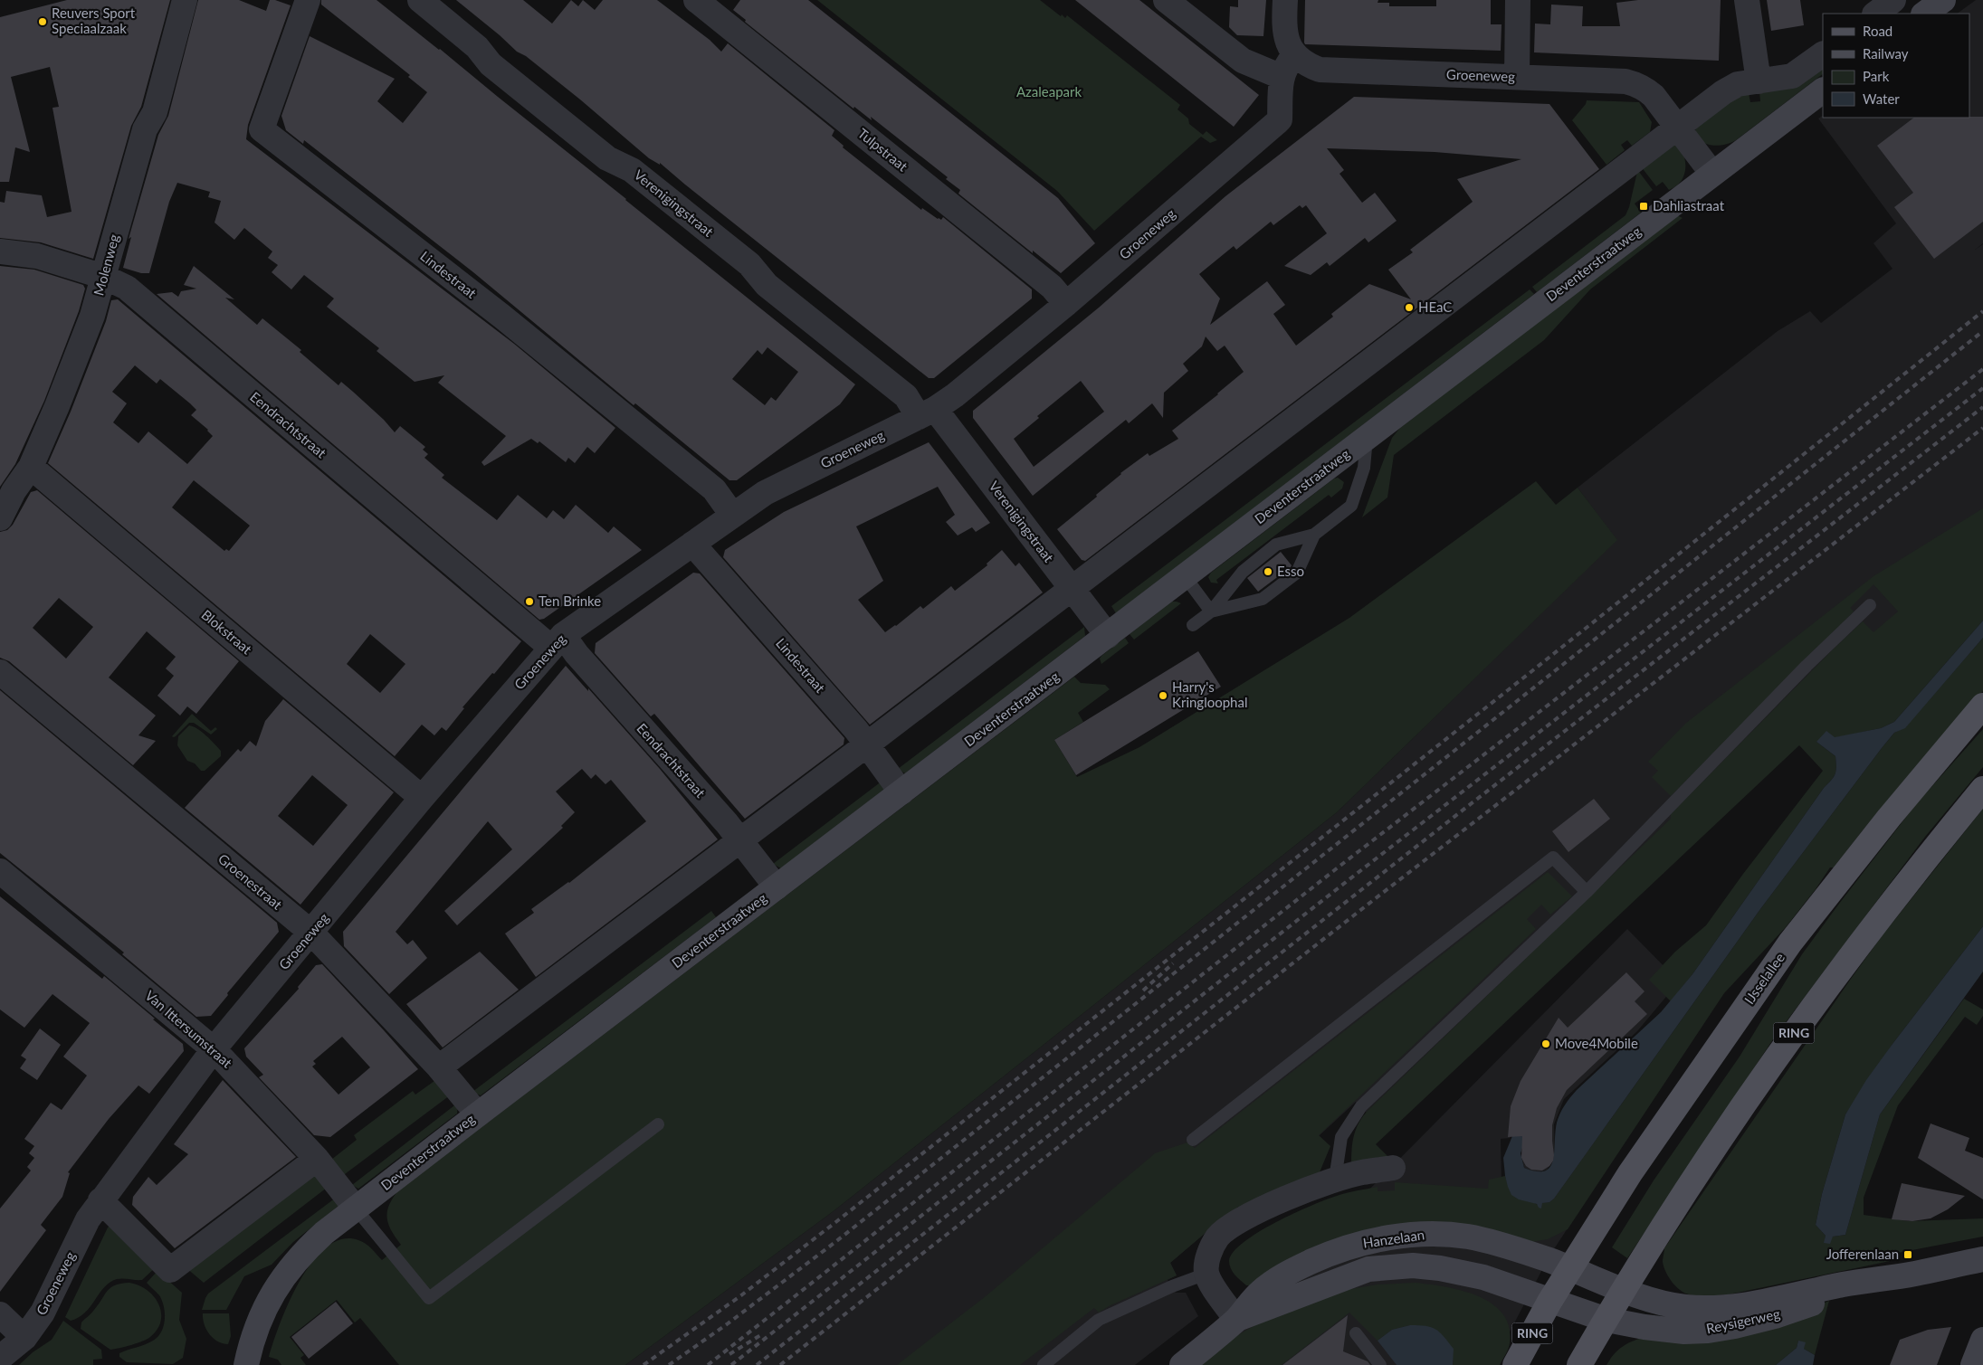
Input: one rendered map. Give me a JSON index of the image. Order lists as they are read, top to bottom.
{
  "streets": {
    "main road": ["IJsselallee", "RING"],
    "street": [
      "Groeneweg",
      "Tulpstraat",
      "Verenigingstraat",
      "Deventerstraatweg",
      "Molenweg",
      "Lindestraat",
      "Eendrachtstraat",
      "Blokstraat",
      "Groenestraat",
      "Van Ittersumstraat",
      "Hanzelaan",
      "Reysigerweg"
    ]
  },
  "crossings": [
    ["Groeneweg", "Tulpstraat"],
    ["Groeneweg", "Verenigingstraat"],
    ["Groeneweg", "Deventerstraatweg"],
    ["Groeneweg", "Lindestraat"],
    ["Groeneweg", "Eendrachtstraat"],
    ["Groeneweg", "Blokstraat"],
    ["Groeneweg", "Groenestraat"],
    ["Groeneweg", "Van Ittersumstraat"],
    ["Verenigingstraat", "Deventerstraatweg"],
    ["Deventerstraatweg", "Lindestraat"],
    ["Deventerstraatweg", "Eendrachtstraat"],
    ["Deventerstraatweg", "Groenestraat"],
    ["Deventerstraatweg", "Van Ittersumstraat"],
    ["Molenweg", "Eendrachtstraat"],
    ["Molenweg", "Blokstraat"],
    ["IJsselallee", "Hanzelaan"],
    ["RING", "Reysigerweg"]
  ],
  "parks": ["Azaleapark"],
  "places": {
    "other": [
      "Reuvers Sport Speciaalzaak",
      "HEaC",
      "Esso",
      "Ten Brinke",
      "Harry's Kringloophal",
      "Move4Mobile"
    ],
    "transit": ["Dahliastraat", "Jofferenlaan"]
  },
  "legend": [
    "Road",
    "Railway",
    "Park",
    "Water"
  ]
}
